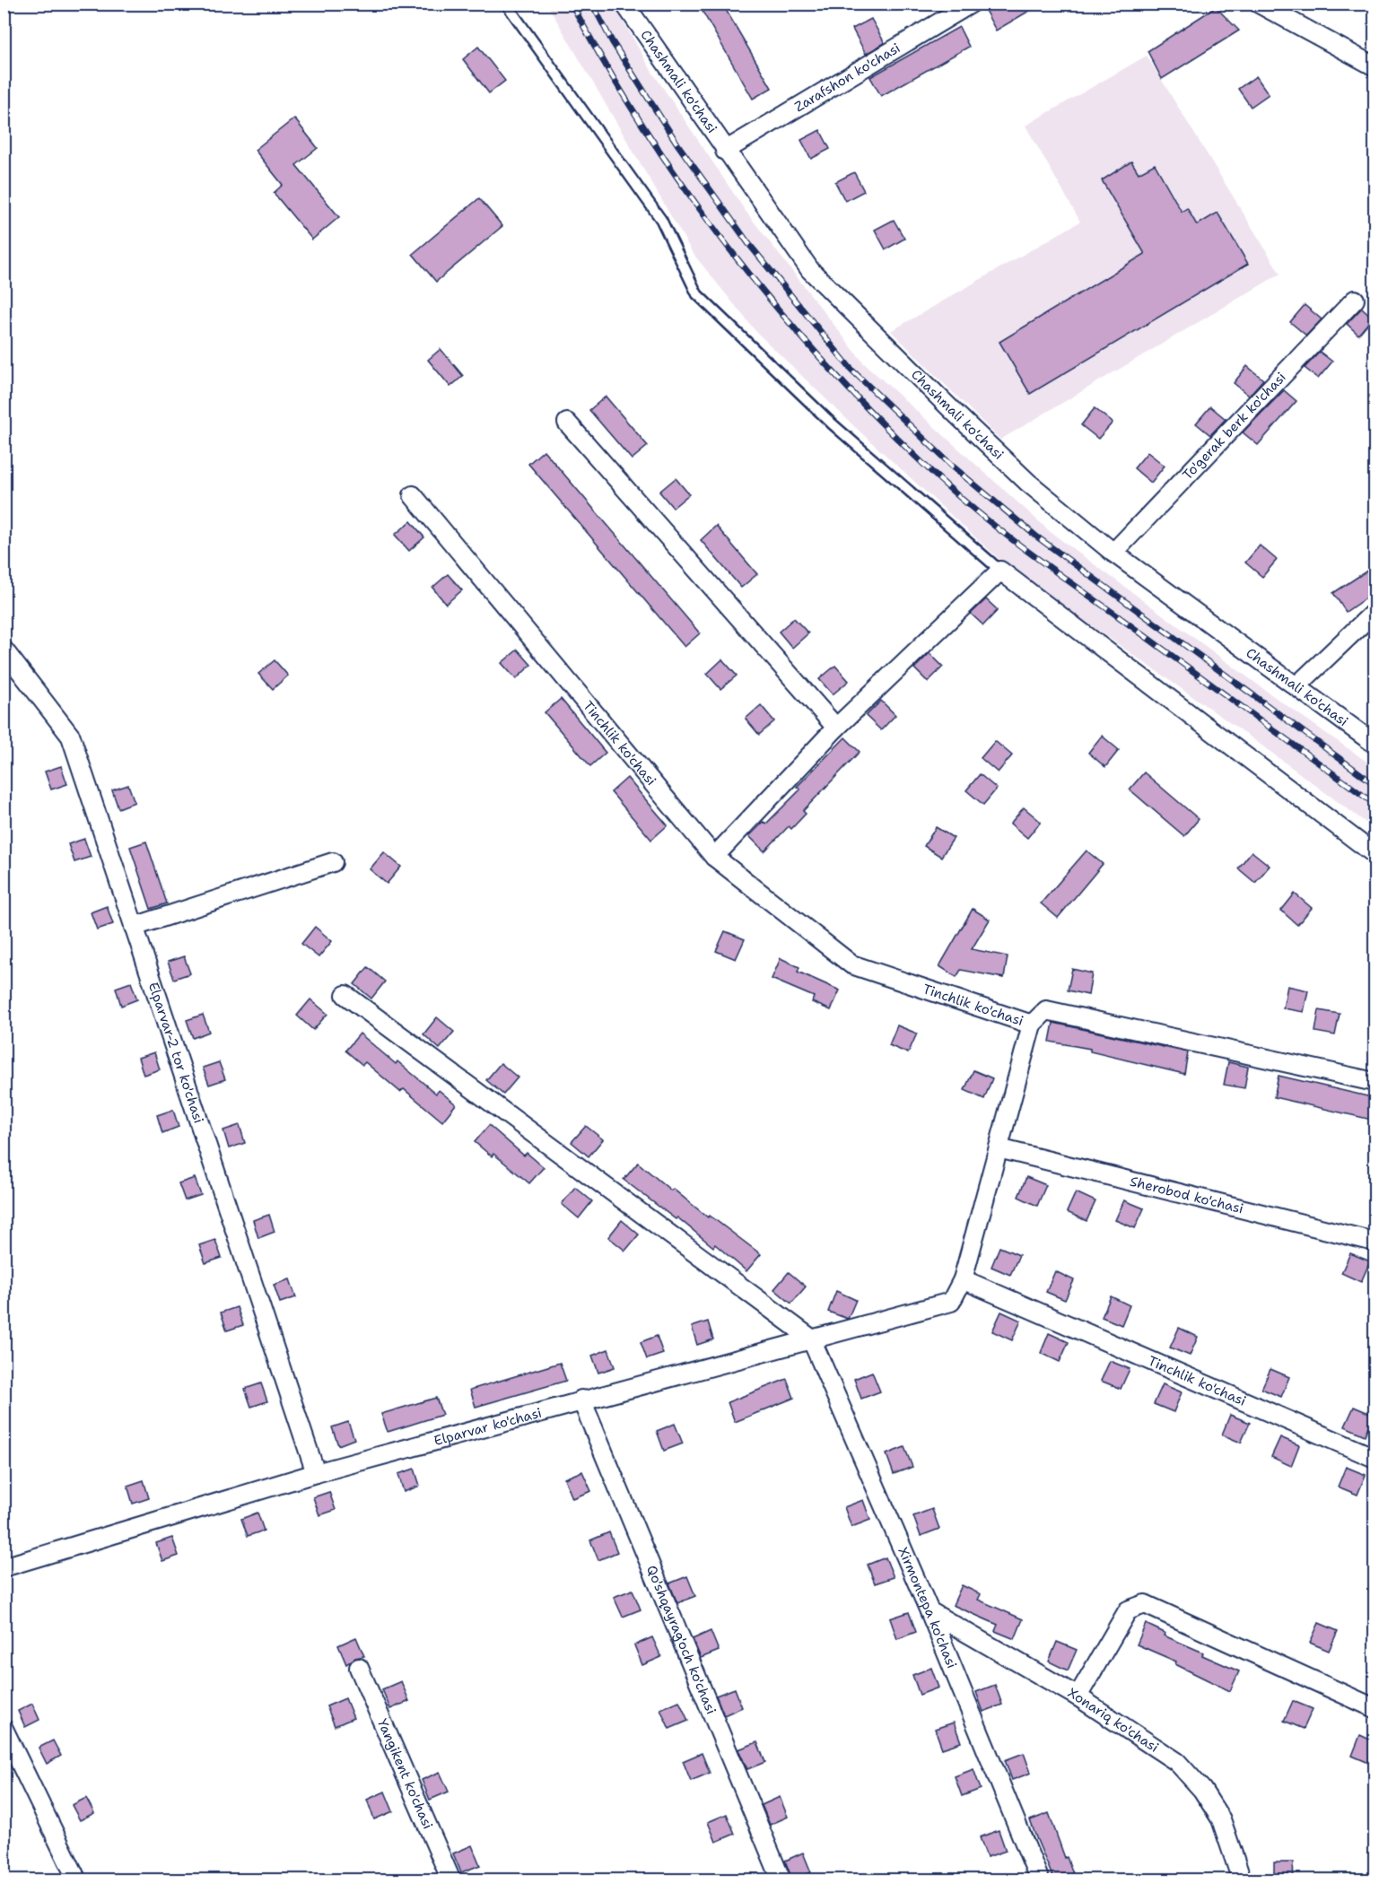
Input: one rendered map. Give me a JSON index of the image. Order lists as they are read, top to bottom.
{
  "streets": {
    "street": [
      "Zarafshon ko'chasi",
      "Chashmali ko'chasi",
      "To'gerak berk ko'chasi",
      "Tinchlik ko'chasi",
      "Elparvar-2 tor ko'chasi",
      "Sherobod ko'chasi",
      "Elparvar ko'chasi",
      "Xirmontepa ko'chasi",
      "Qo'shqayrag'och ko'chasi",
      "Xonariq ko'chasi",
      "Yangikent ko'chasi"
    ]
  },
  "crossings": [
    ["Zarafshon ko'chasi", "Chashmali ko'chasi"],
    ["Chashmali ko'chasi", "To'gerak berk ko'chasi"],
    ["Tinchlik ko'chasi", "Sherobod ko'chasi"],
    ["Tinchlik ko'chasi", "Elparvar ko'chasi"],
    ["Elparvar-2 tor ko'chasi", "Elparvar ko'chasi"],
    ["Elparvar ko'chasi", "Xirmontepa ko'chasi"],
    ["Elparvar ko'chasi", "Qo'shqayrag'och ko'chasi"],
    ["Xirmontepa ko'chasi", "Xonariq ko'chasi"]
  ]
}
